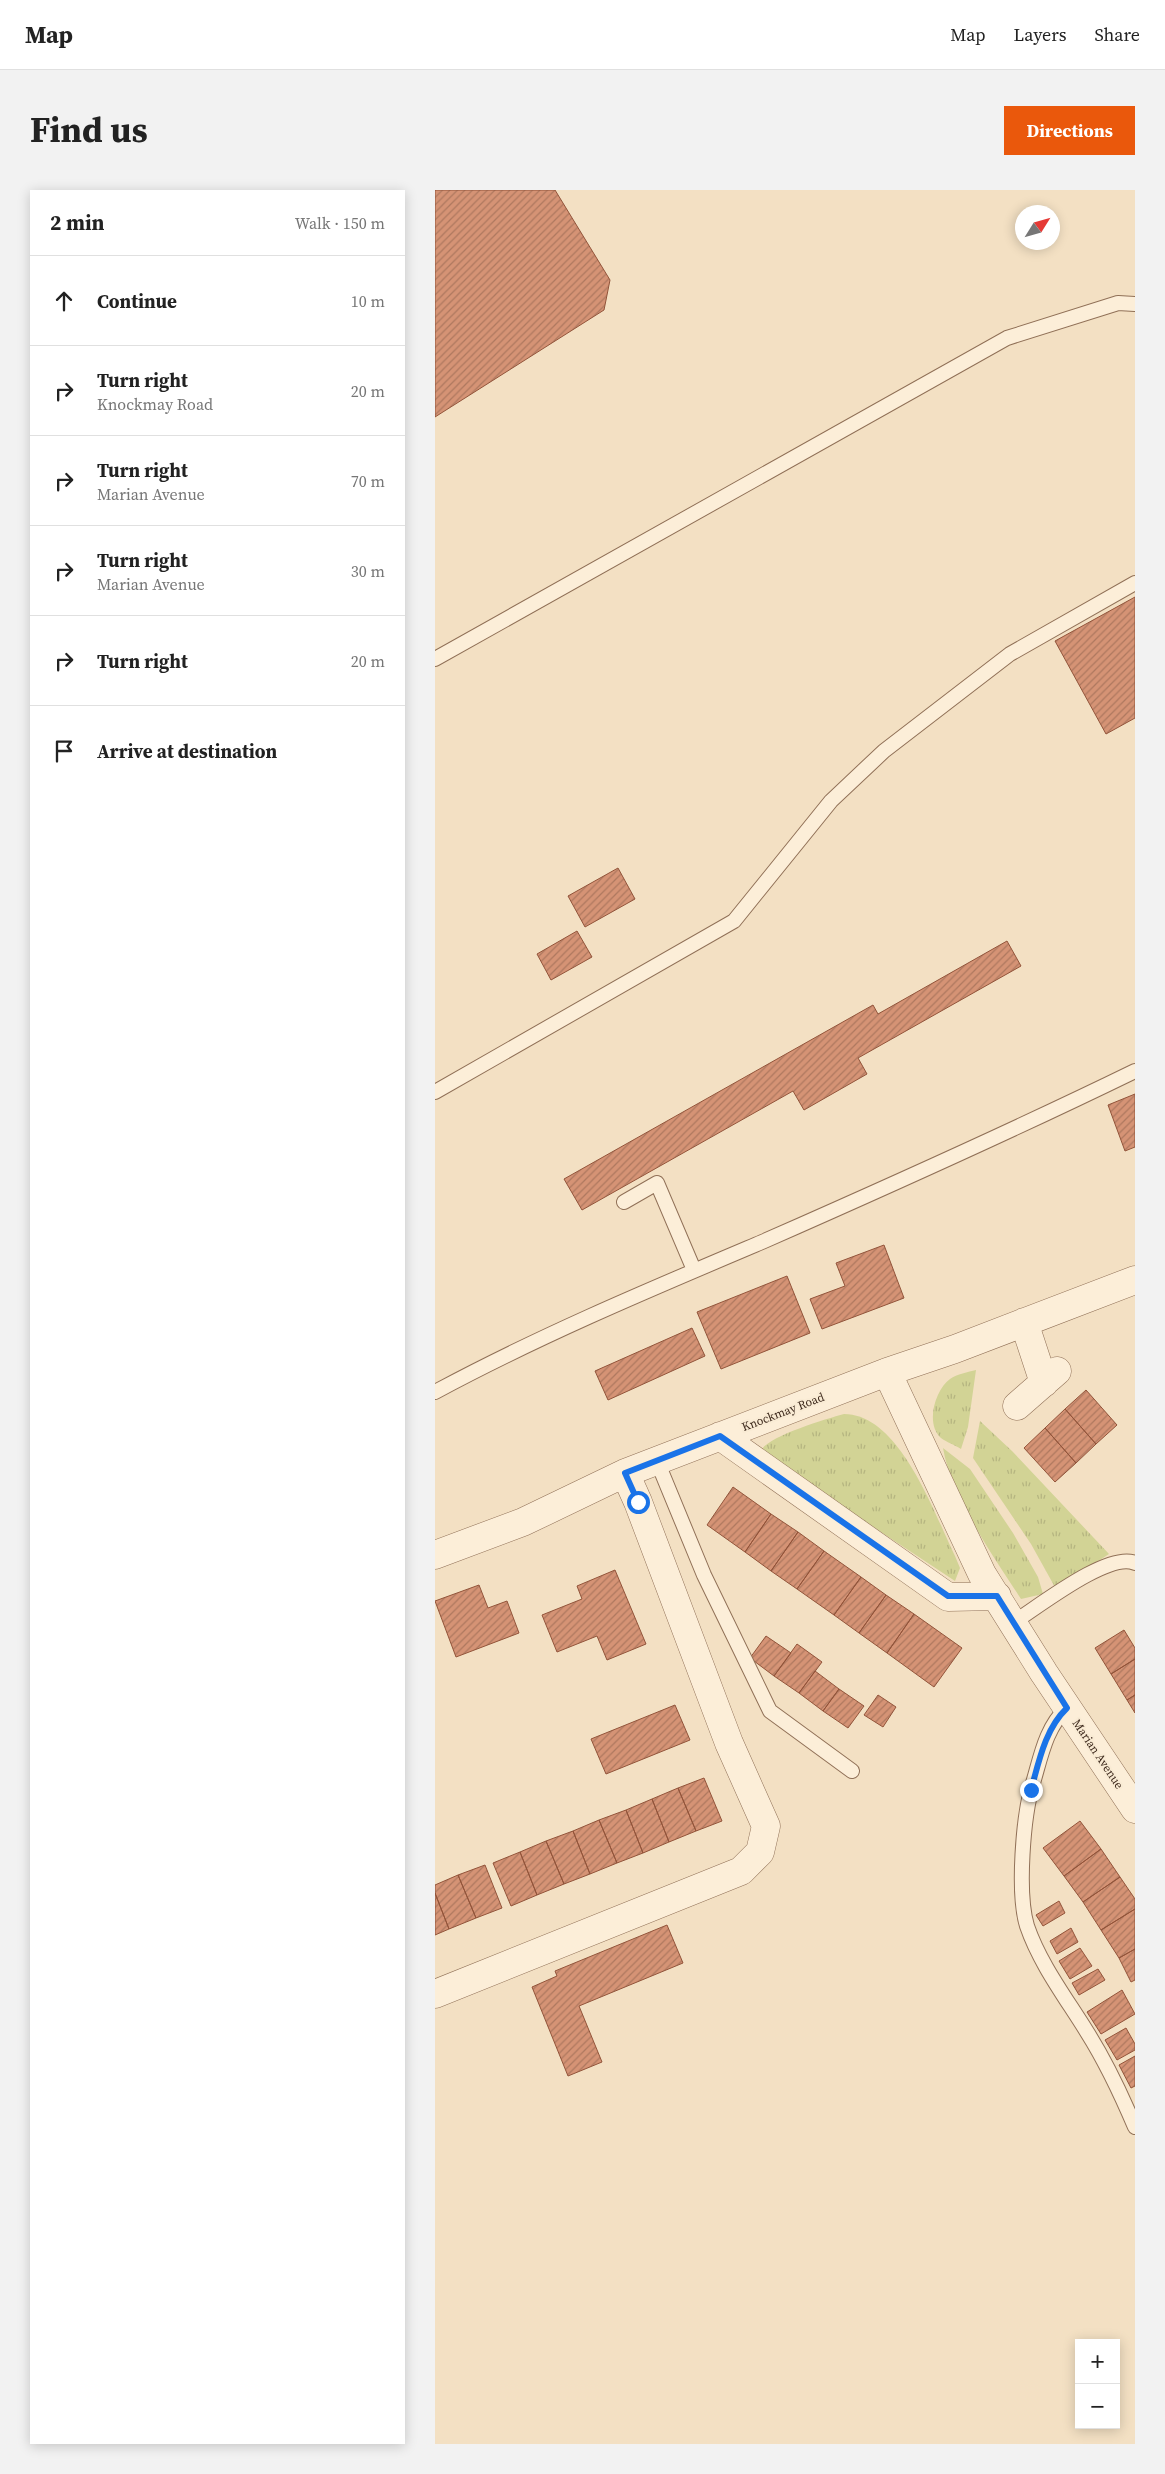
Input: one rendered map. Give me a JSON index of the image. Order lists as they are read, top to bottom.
{
  "streets": {
    "street": ["Knockmay Road", "Marian Avenue"]
  },
  "crossings": [
    ["Knockmay Road", "Marian Avenue"]
  ],
  "north": "top right",
  "page": {
    "header": "Map",
    "nav": ["Map", "Layers", "Share"],
    "title": "Find us",
    "buttons": "Directions",
    "heading": ["2 min", "Walk · 150 m"],
    "list": [
      ["Continue", "10 m"],
      ["Turn right", "Knockmay Road", "20 m"],
      ["Turn right", "Marian Avenue", "70 m"],
      ["Turn right", "Marian Avenue", "30 m"],
      ["Turn right", "20 m"],
      "Arrive at destination"
    ],
    "map_buttons": ["+", "−"]
  }
}
